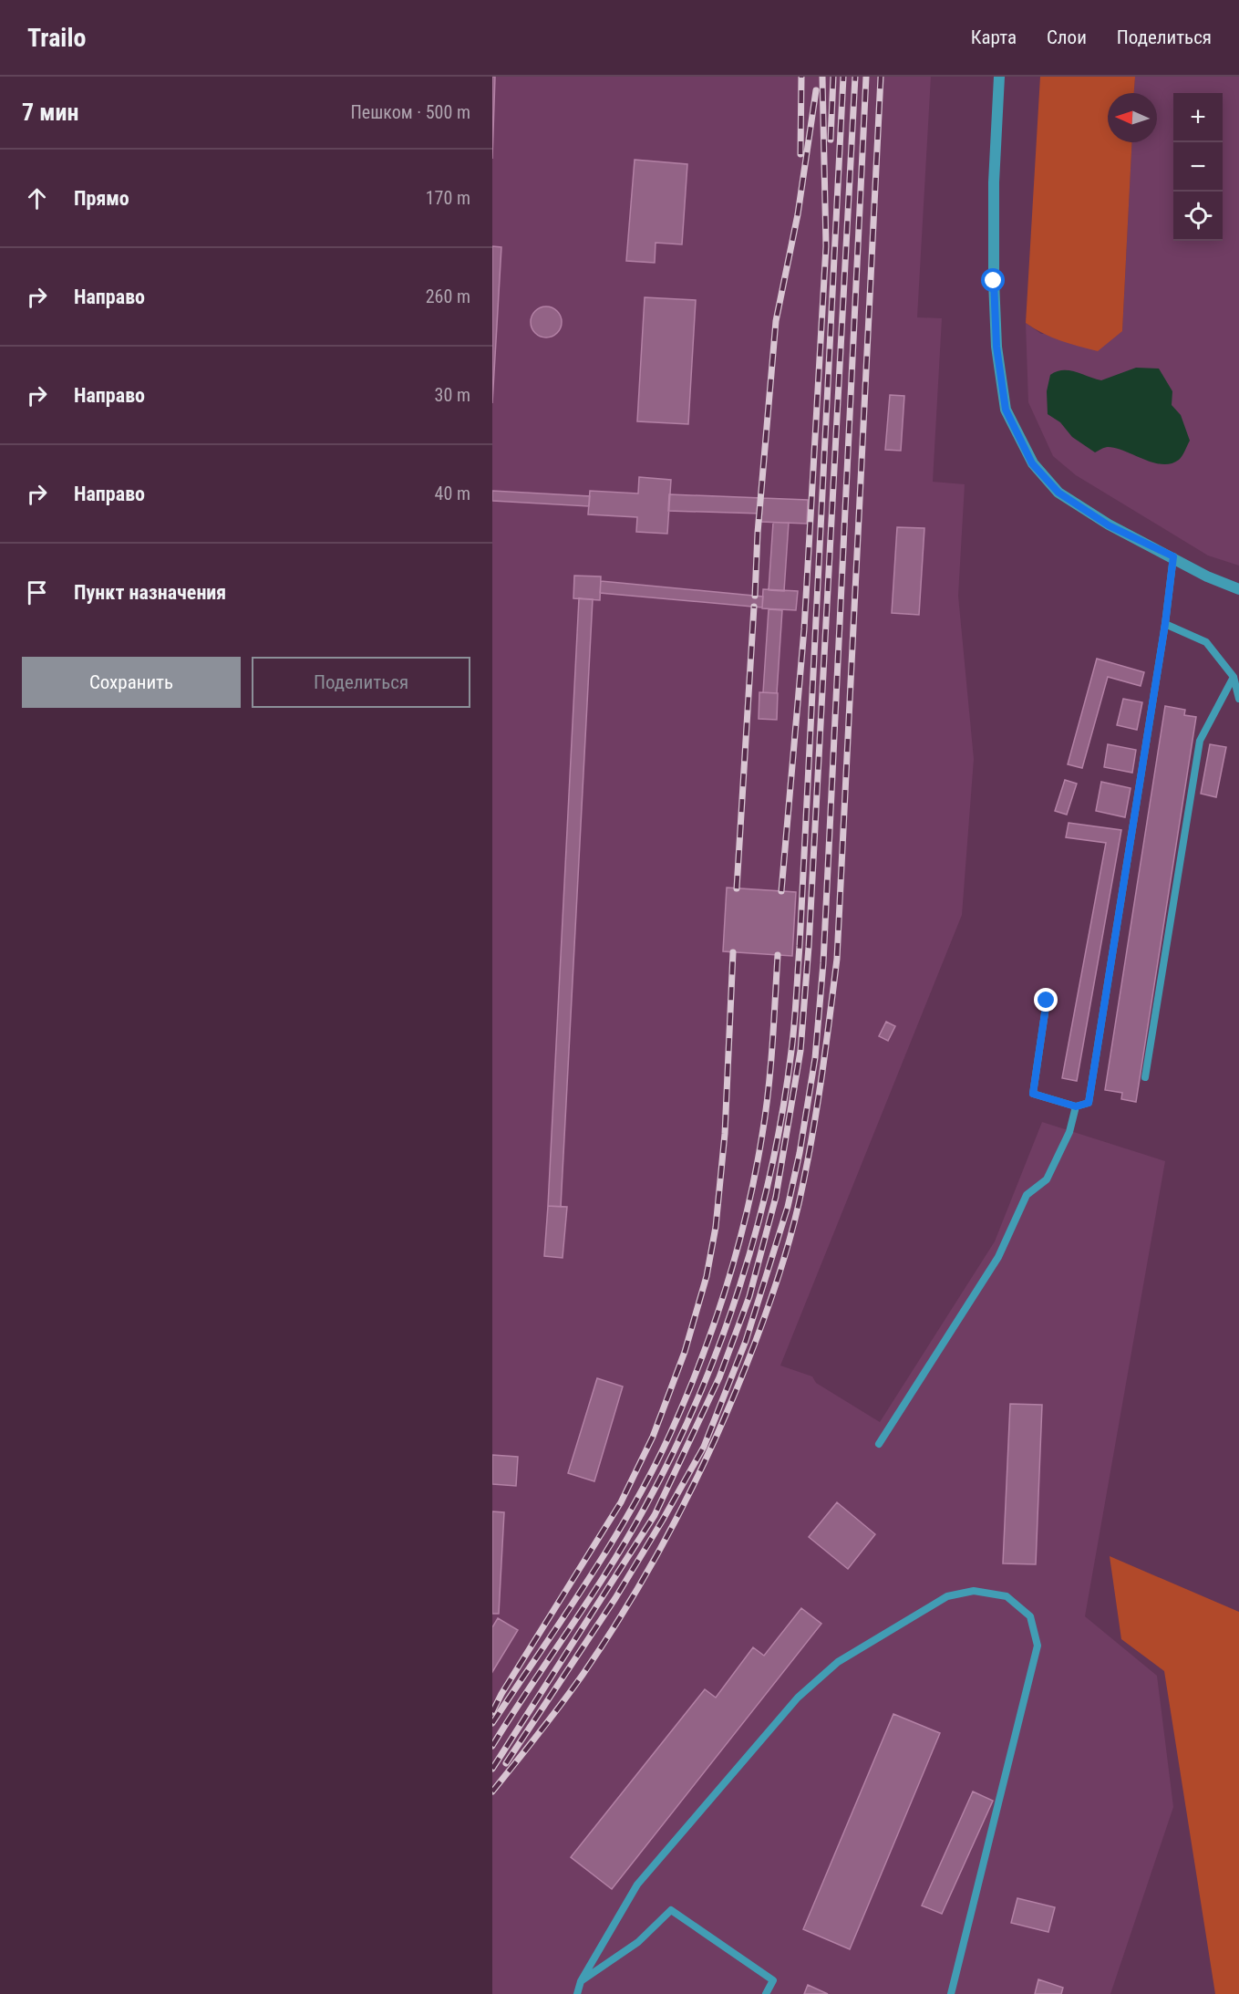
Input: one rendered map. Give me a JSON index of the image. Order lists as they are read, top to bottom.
{
  "north": "left",
  "page": {
    "header": "Trailo",
    "nav": ["Карта", "Слои", "Поделиться"],
    "heading": ["7 мин", "Пешком · 500 m"],
    "map_buttons": ["+", "−"],
    "list": [
      ["Прямо", "170 m"],
      ["Направо", "260 m"],
      ["Направо", "30 m"],
      ["Направо", "40 m"],
      "Пункт назначения"
    ],
    "buttons": ["Сохранить", "Поделиться"]
  }
}
